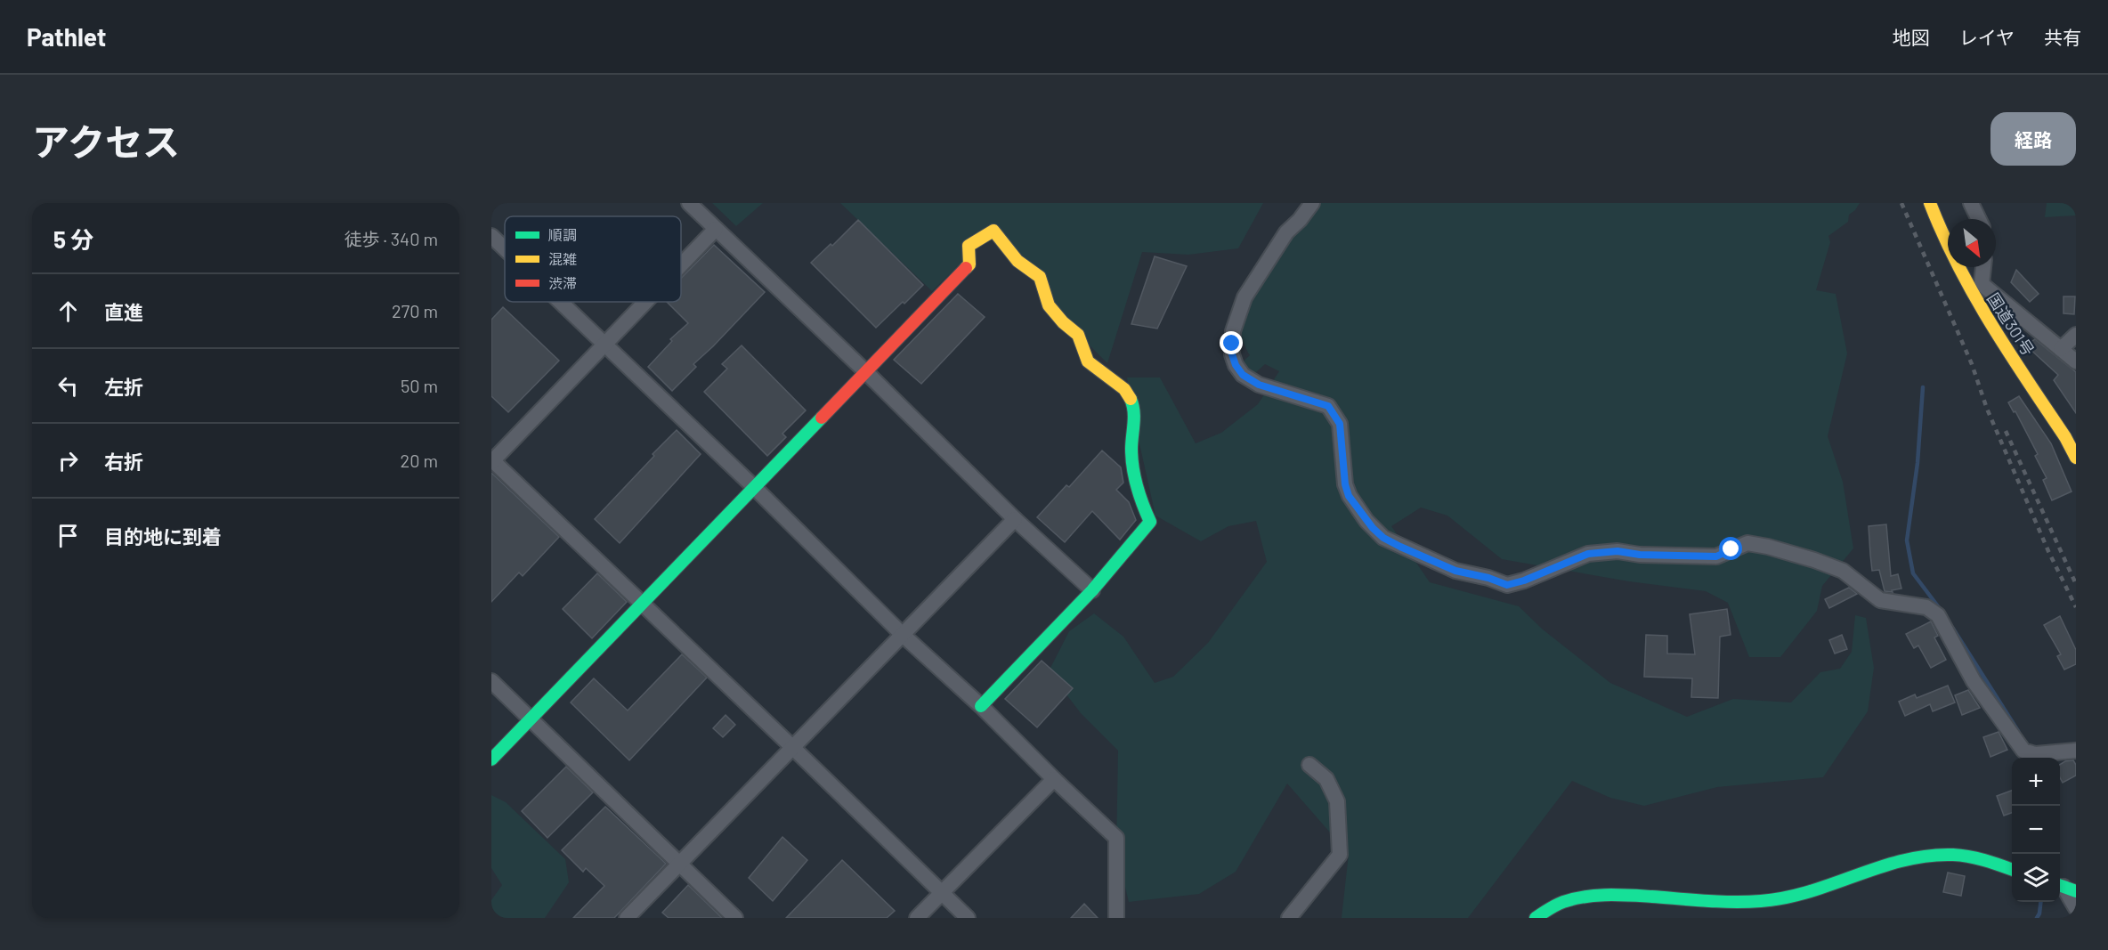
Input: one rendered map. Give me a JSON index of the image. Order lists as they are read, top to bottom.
{
  "streets": {
    "main road": ["国道301号"]
  },
  "legend": ["順調", "混雑", "渋滞"],
  "north": "bottom right",
  "page": {
    "header": "Pathlet",
    "nav": ["地図", "レイヤ", "共有"],
    "title": "アクセス",
    "buttons": "経路",
    "heading": ["5 分", "徒歩 · 340 m"],
    "list": [
      ["直進", "270 m"],
      ["左折", "50 m"],
      ["右折", "20 m"],
      "目的地に到着"
    ],
    "map_buttons": ["+", "−"]
  }
}
